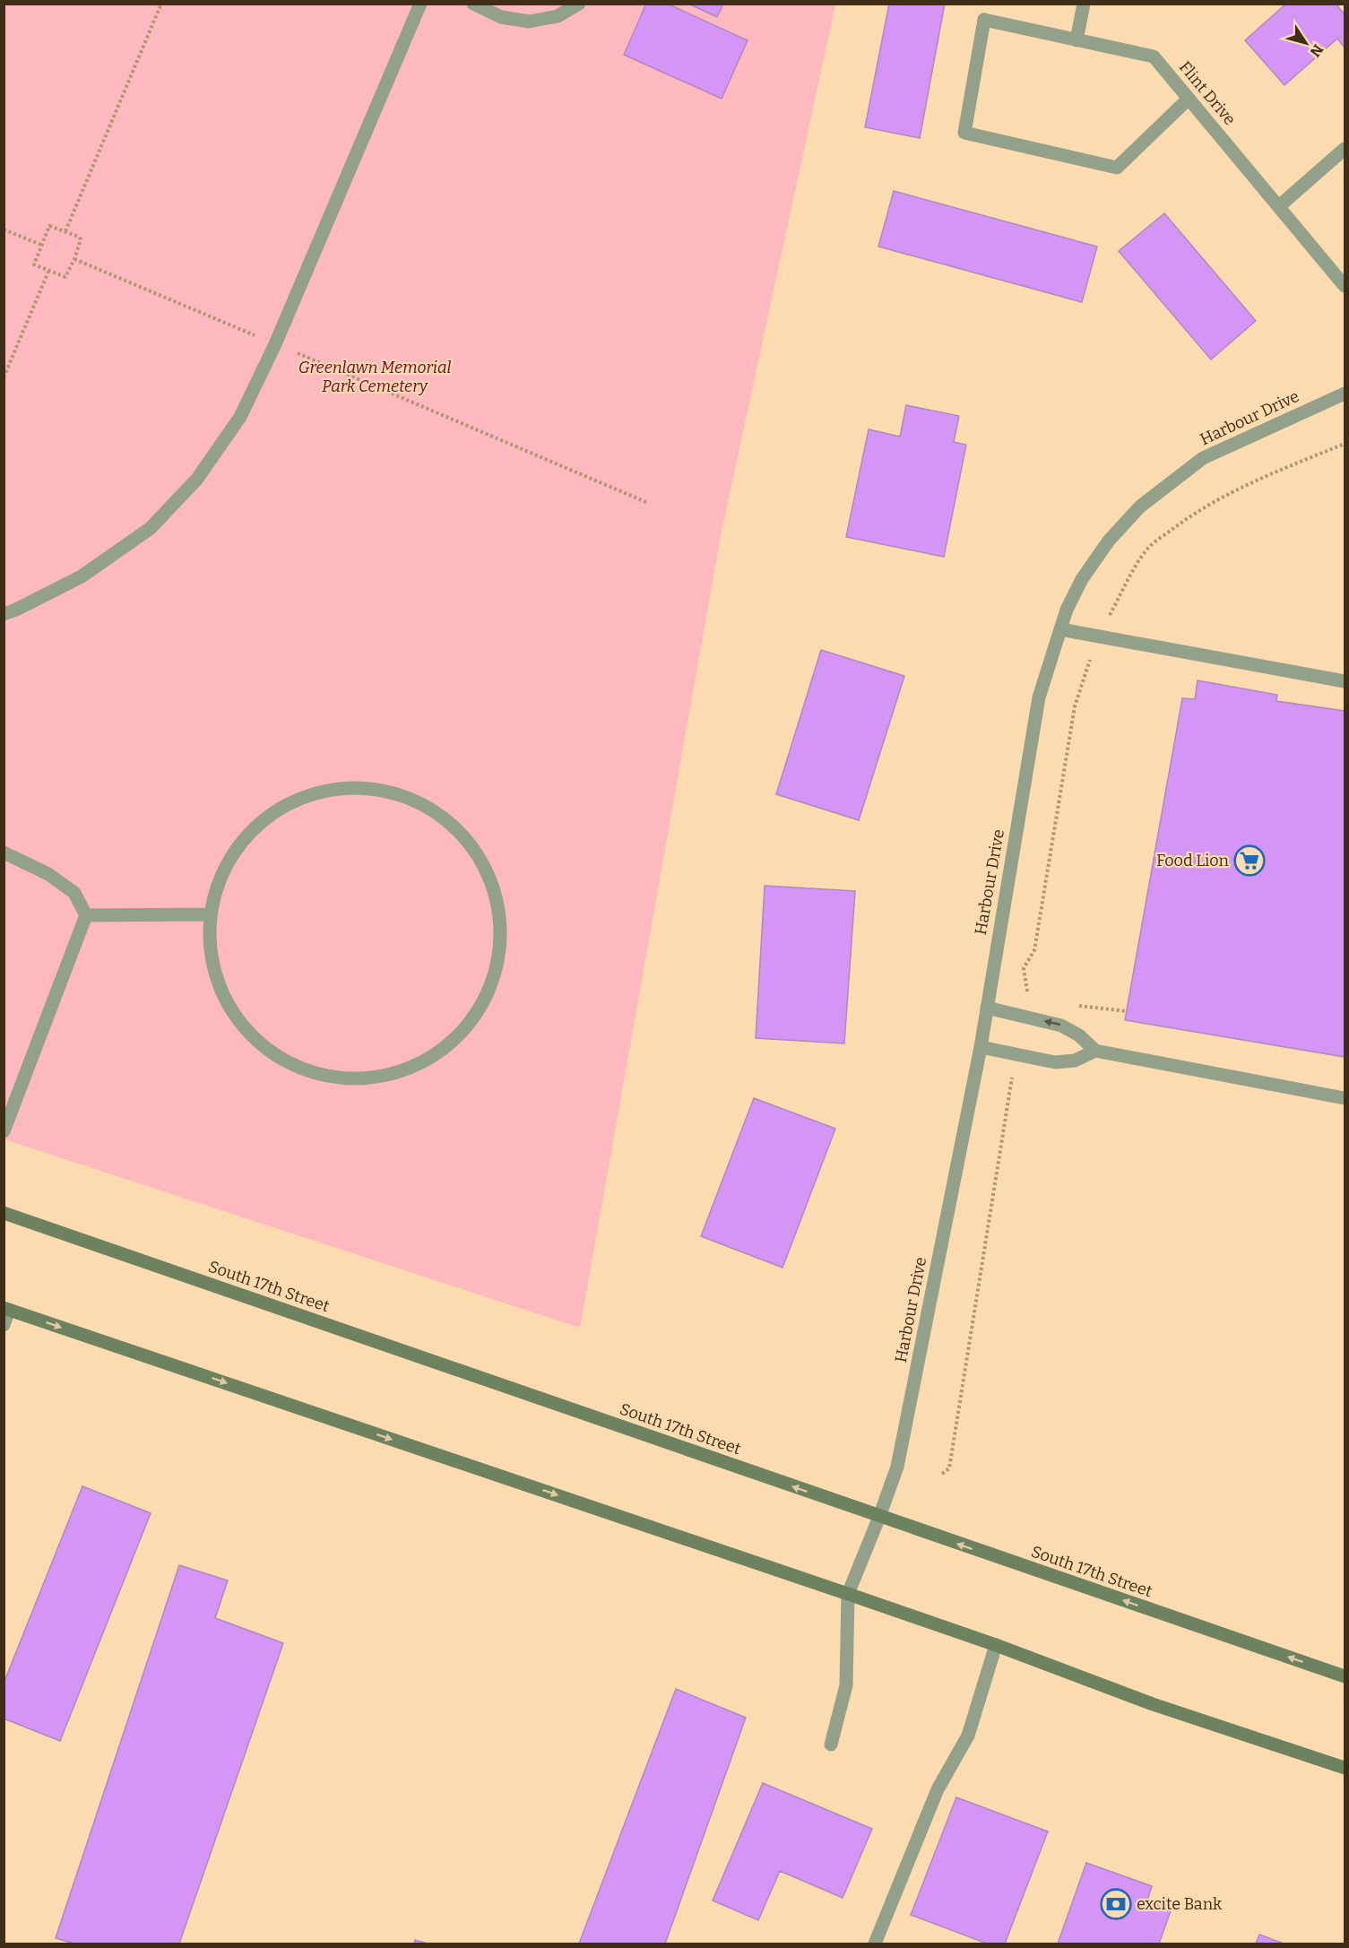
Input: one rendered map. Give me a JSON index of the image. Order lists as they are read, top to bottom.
{
  "streets": {
    "main road": ["South 17th Street"],
    "street": ["Flint Drive", "Harbour Drive"]
  },
  "crossings": [
    ["Harbour Drive", "South 17th Street"]
  ],
  "parks": ["Greenlawn Memorial Park Cemetery"],
  "places": {
    "supermarket": ["Food Lion"],
    "bank": ["excite Bank"]
  },
  "north": "bottom right"
}
